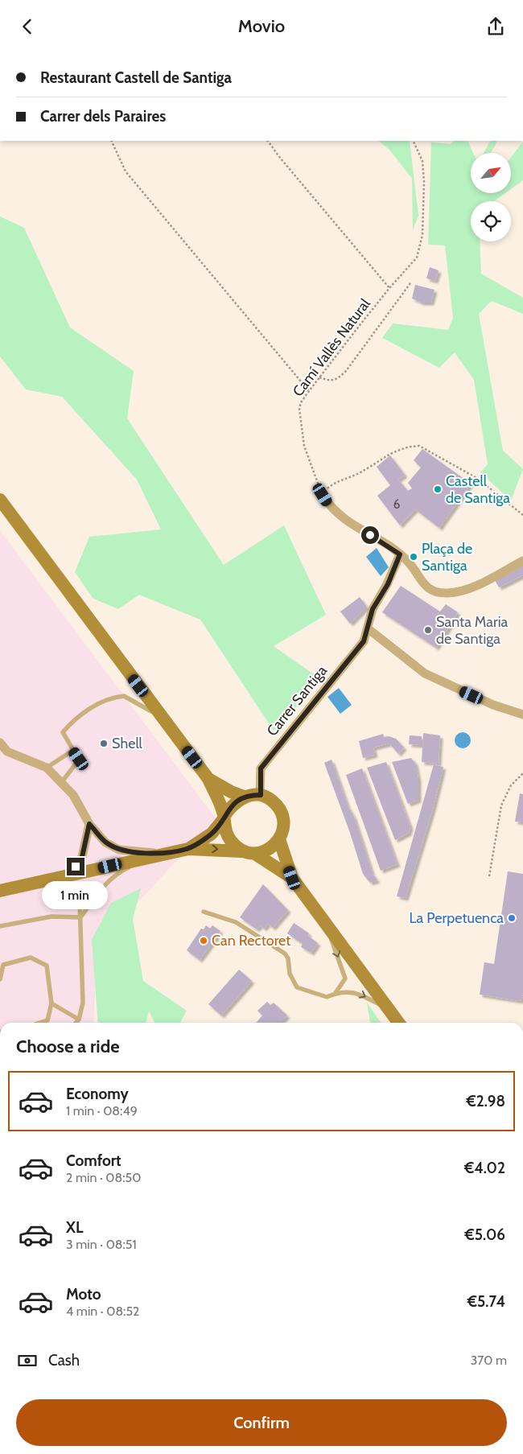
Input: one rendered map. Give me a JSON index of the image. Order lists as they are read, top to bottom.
{
  "streets": {
    "street": ["Carrer Santiga"],
    "path": ["Camí Vallès Natural"]
  },
  "places": [
    "Castell de Santiga",
    "Plaça de Santiga",
    "Santa Maria de Santiga",
    "Shell",
    "La Perpetuenca",
    "Can Rectoret"
  ],
  "house_numbers": ["6"],
  "north": "top right",
  "page": {
    "header": "Movio",
    "banner": ["Restaurant Castell de Santiga", "Carrer dels Paraires"],
    "bubble": "1 min",
    "heading": "Choose a ride",
    "list": [
      {
        "name": "Economy",
        "note": "1 min · 08:49",
        "value": "€2.98"
      },
      {
        "name": "Comfort",
        "note": "2 min · 08:50",
        "value": "€4.02"
      },
      {
        "name": "XL",
        "note": "3 min · 08:51",
        "value": "€5.06"
      },
      {
        "name": "Moto",
        "note": "4 min · 08:52",
        "value": "€5.74"
      }
    ],
    "pay": ["Cash", "370 m"],
    "buttons": "Confirm"
  }
}
